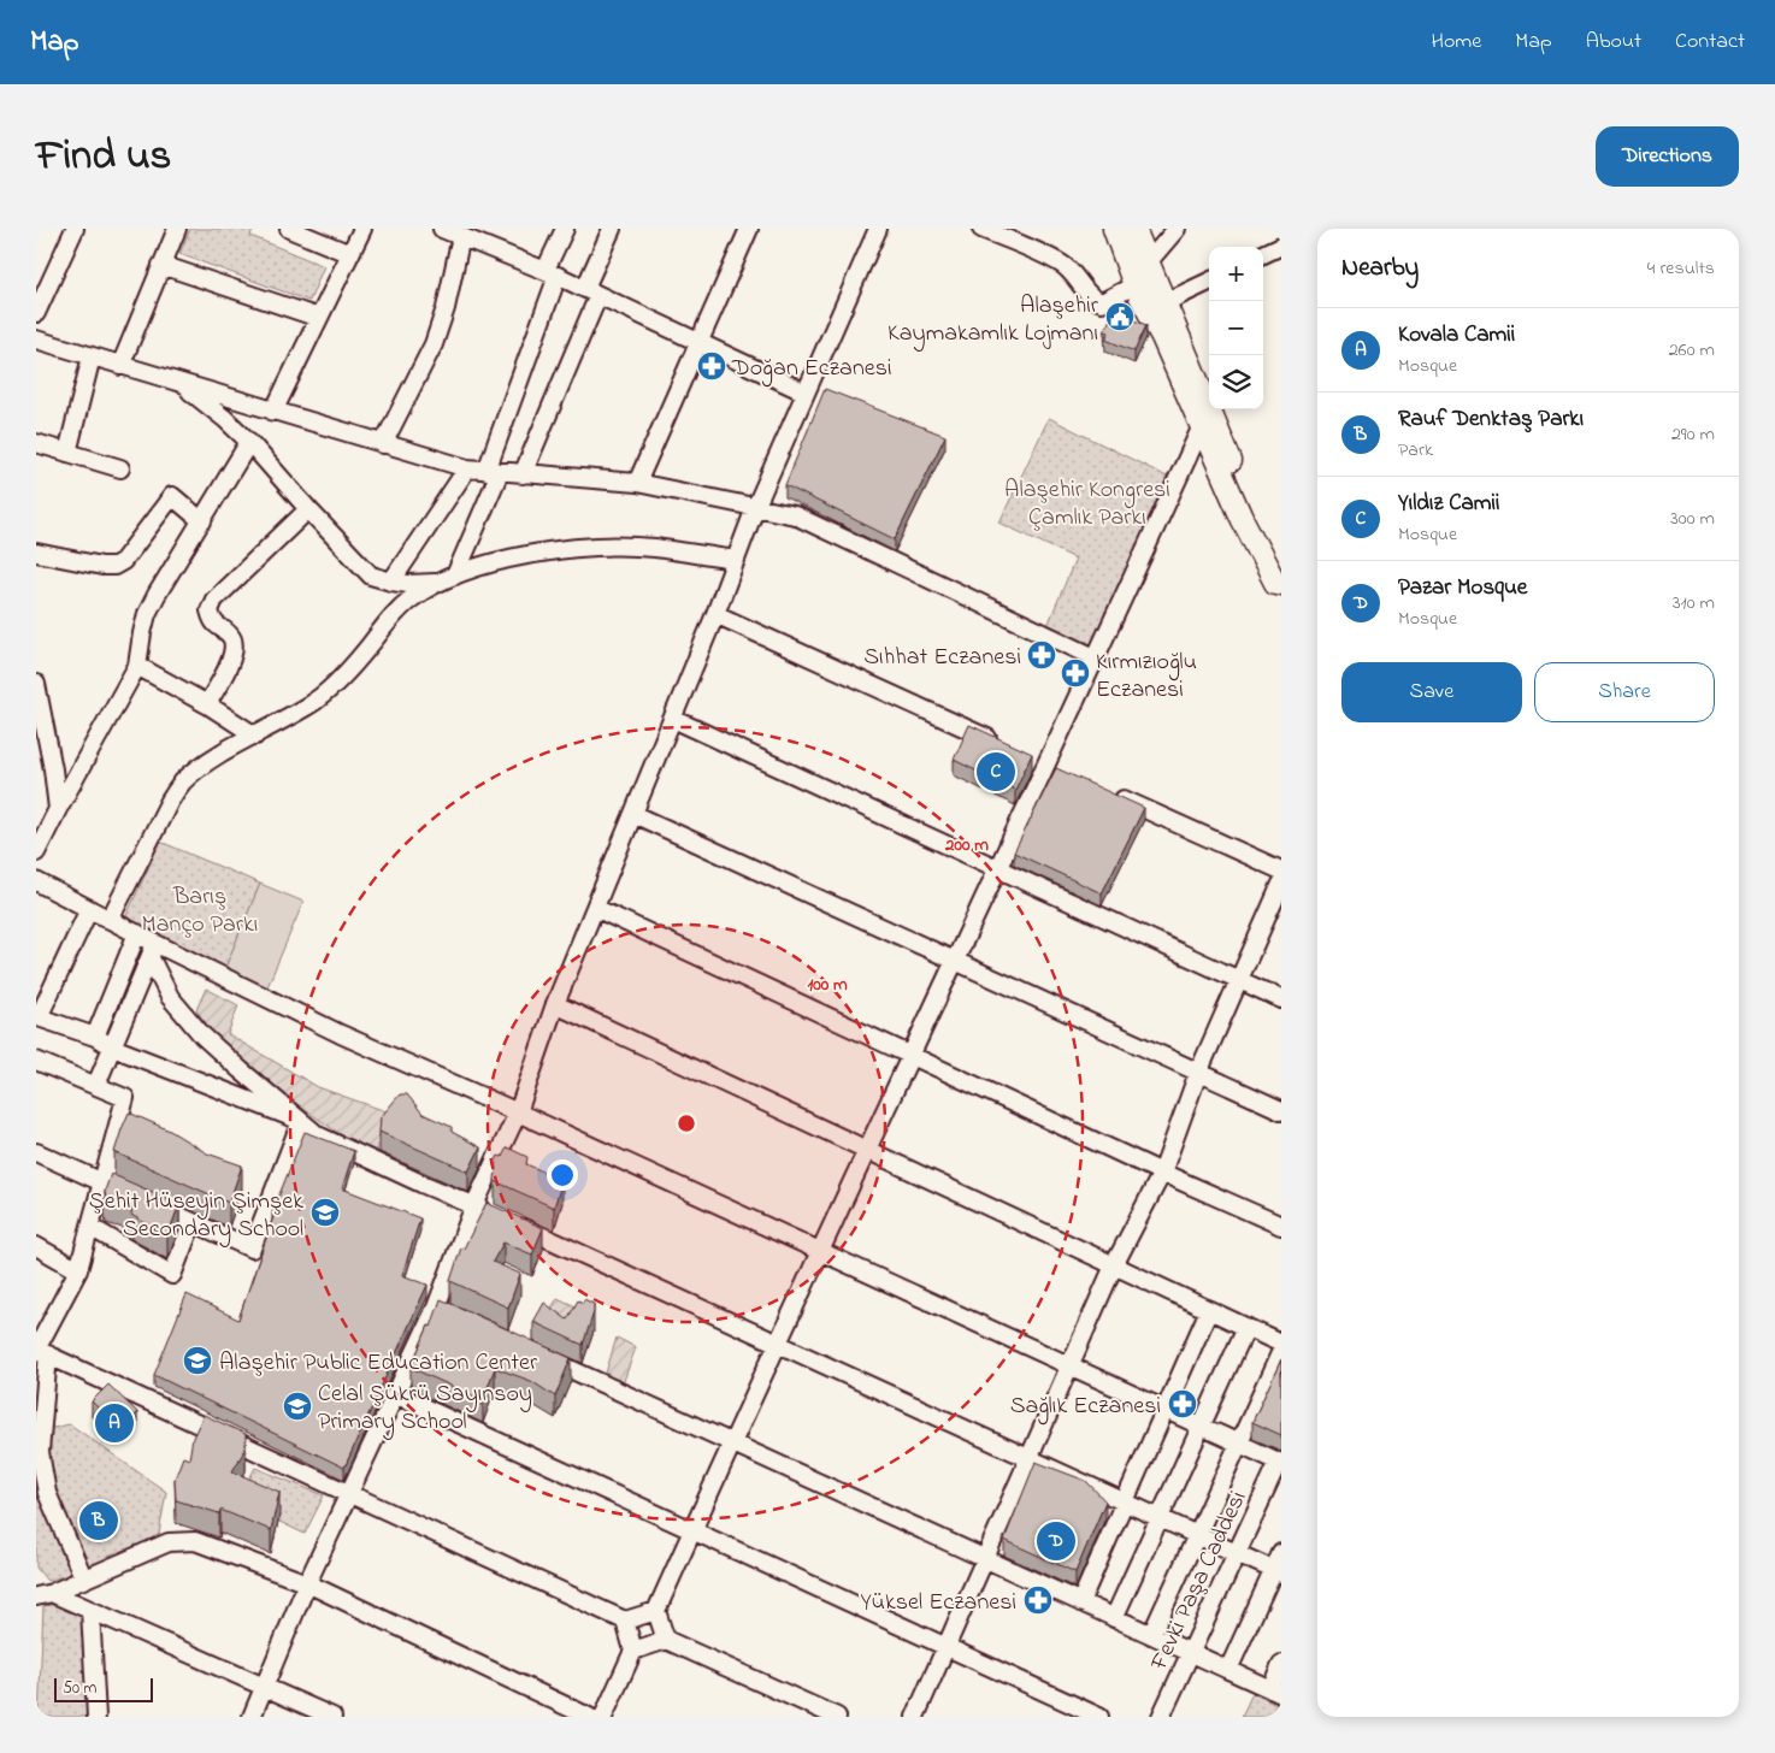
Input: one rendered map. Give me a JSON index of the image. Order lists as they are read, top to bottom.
{
  "streets": {
    "street": ["Fevki Paşa Caddesi"]
  },
  "parks": ["Alaşehir Kongresi Çamlık Parkı", "Barış Manço Parkı"],
  "places": {
    "public building": ["Alaşehir Kaymakamlık Lojmanı"],
    "pharmacy": [
      "Doğan Eczanesi",
      "Sıhhat Eczanesi",
      "Kırmızıoğlu Eczanesi",
      "Sağlık Eczanesi",
      "Yüksel Eczanesi"
    ],
    "school or university": ["Şehit Hüseyin Şimşek Secondary School", "Alaşehir Public Education Center", "Celal Şükrü Sayınsoy Primary School"]
  },
  "scale_bar": "50 m",
  "page": {
    "header": "Map",
    "nav": [
      "Home",
      "Map",
      "About",
      "Contact"
    ],
    "title": "Find us",
    "buttons": [
      "Directions",
      ["Save", "Share"]
    ],
    "heading": ["Nearby", "4 results"],
    "map_buttons": ["+", "−"],
    "list": [
      {
        "mark": "A",
        "name": "Kovala Camii",
        "note": "Mosque",
        "value": "260 m"
      },
      {
        "mark": "B",
        "name": "Rauf Denktaş Parkı",
        "note": "Park",
        "value": "290 m"
      },
      {
        "mark": "C",
        "name": "Yıldız Camii",
        "note": "Mosque",
        "value": "300 m"
      },
      {
        "mark": "D",
        "name": "Pazar Mosque",
        "note": "Mosque",
        "value": "310 m"
      }
    ],
    "pins": [
      "C",
      "A",
      "B",
      "D"
    ],
    "scale": "50 m"
  },
  "rings": ["200 m", "100 m"]
}
